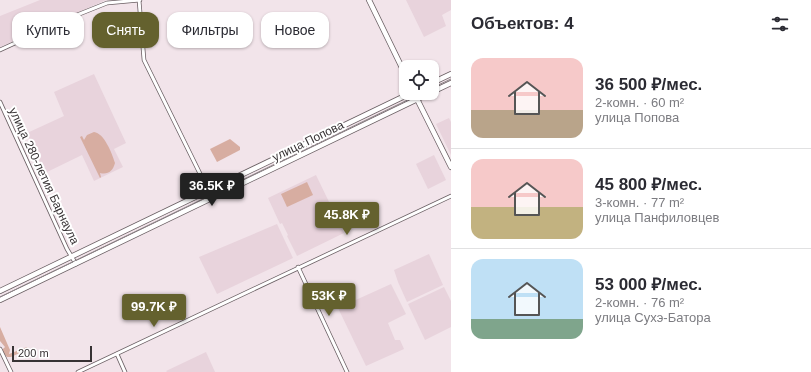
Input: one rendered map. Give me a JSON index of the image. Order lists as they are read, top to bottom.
{
  "streets": {
    "main road": ["улица Попова"],
    "street": ["улица 280-летия Барнаула"]
  },
  "crossings": [
    ["улица Попова", "улица 280-летия Барнаула"]
  ],
  "scale_bar": "200 m",
  "page": {
    "heading": "Объектов: 4",
    "chip": [
      "Купить",
      "Снять",
      "Фильтры",
      "Новое"
    ],
    "list": [
      {
        "name": "36 500 ₽/мес.",
        "note": "2-комн. · 60 m² · улица Попова"
      },
      {
        "name": "45 800 ₽/мес.",
        "note": "3-комн. · 77 m² · улица Панфиловцев"
      },
      {
        "name": "53 000 ₽/мес.",
        "note": "2-комн. · 76 m² · улица Сухэ-Батора"
      }
    ],
    "price": [
      "36.5K ₽",
      "45.8K ₽",
      "53K ₽",
      "99.7K ₽"
    ],
    "scale": "200 m"
  }
}
